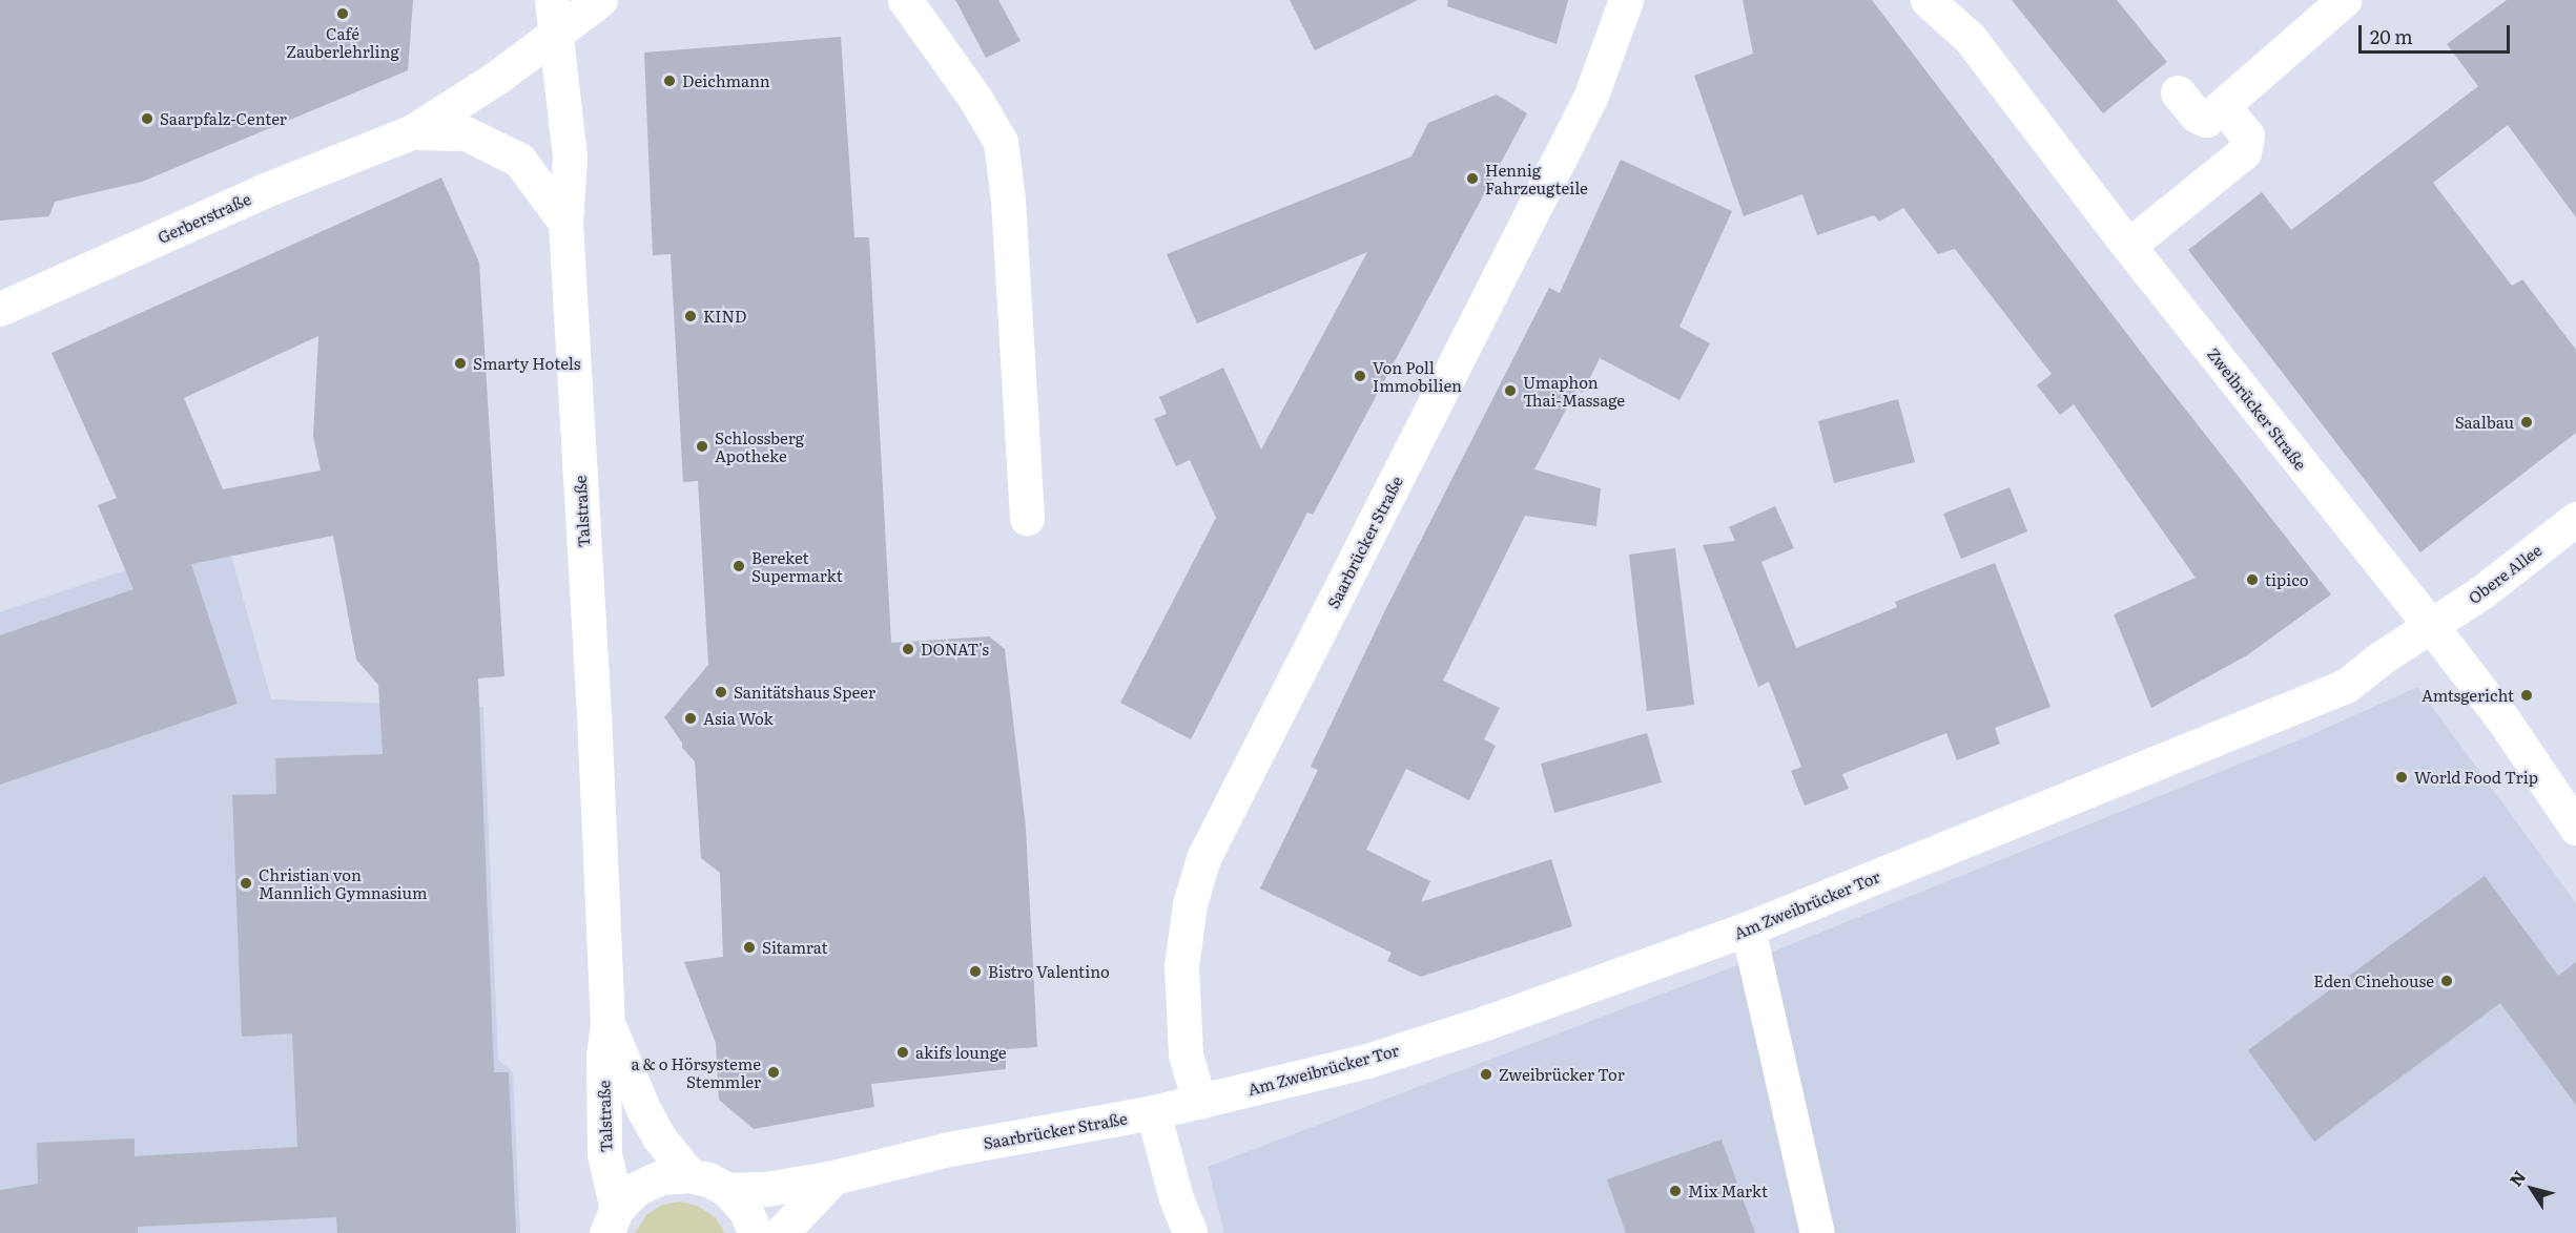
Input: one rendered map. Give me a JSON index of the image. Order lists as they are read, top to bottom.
{
  "streets": {
    "street": [
      "Gerberstraße",
      "Zweibrücker Straße",
      "Talstraße",
      "Saarbrücker Straße",
      "Obere Allee",
      "Am Zweibrücker Tor"
    ]
  },
  "crossings": [
    ["Gerberstraße", "Talstraße"],
    ["Zweibrücker Straße", "Obere Allee"],
    ["Zweibrücker Straße", "Am Zweibrücker Tor"],
    ["Talstraße", "Saarbrücker Straße"],
    ["Saarbrücker Straße", "Am Zweibrücker Tor"],
    ["Obere Allee", "Am Zweibrücker Tor"]
  ],
  "places": [
    "Café Zauberlehrling",
    "Deichmann",
    "Saarpfalz-Center",
    "Hennig Fahrzeugteile",
    "KIND",
    "Smarty Hotels",
    "Von Poll Immobilien",
    "Umaphon Thai-Massage",
    "Saalbau",
    "Schlossberg Apotheke",
    "Bereket Supermarkt",
    "tipico",
    "DONAT's",
    "Sanitätshaus Speer",
    "Amtsgericht",
    "Asia Wok",
    "World Food Trip",
    "Christian von Mannlich Gymnasium",
    "Sitamrat",
    "Bistro Valentino",
    "Eden Cinehouse",
    "akifs lounge",
    "a & o Hörsysteme Stemmler",
    "Zweibrücker Tor",
    "Mix Markt"
  ],
  "scale_bar": "20 m",
  "north": "top left"
}
